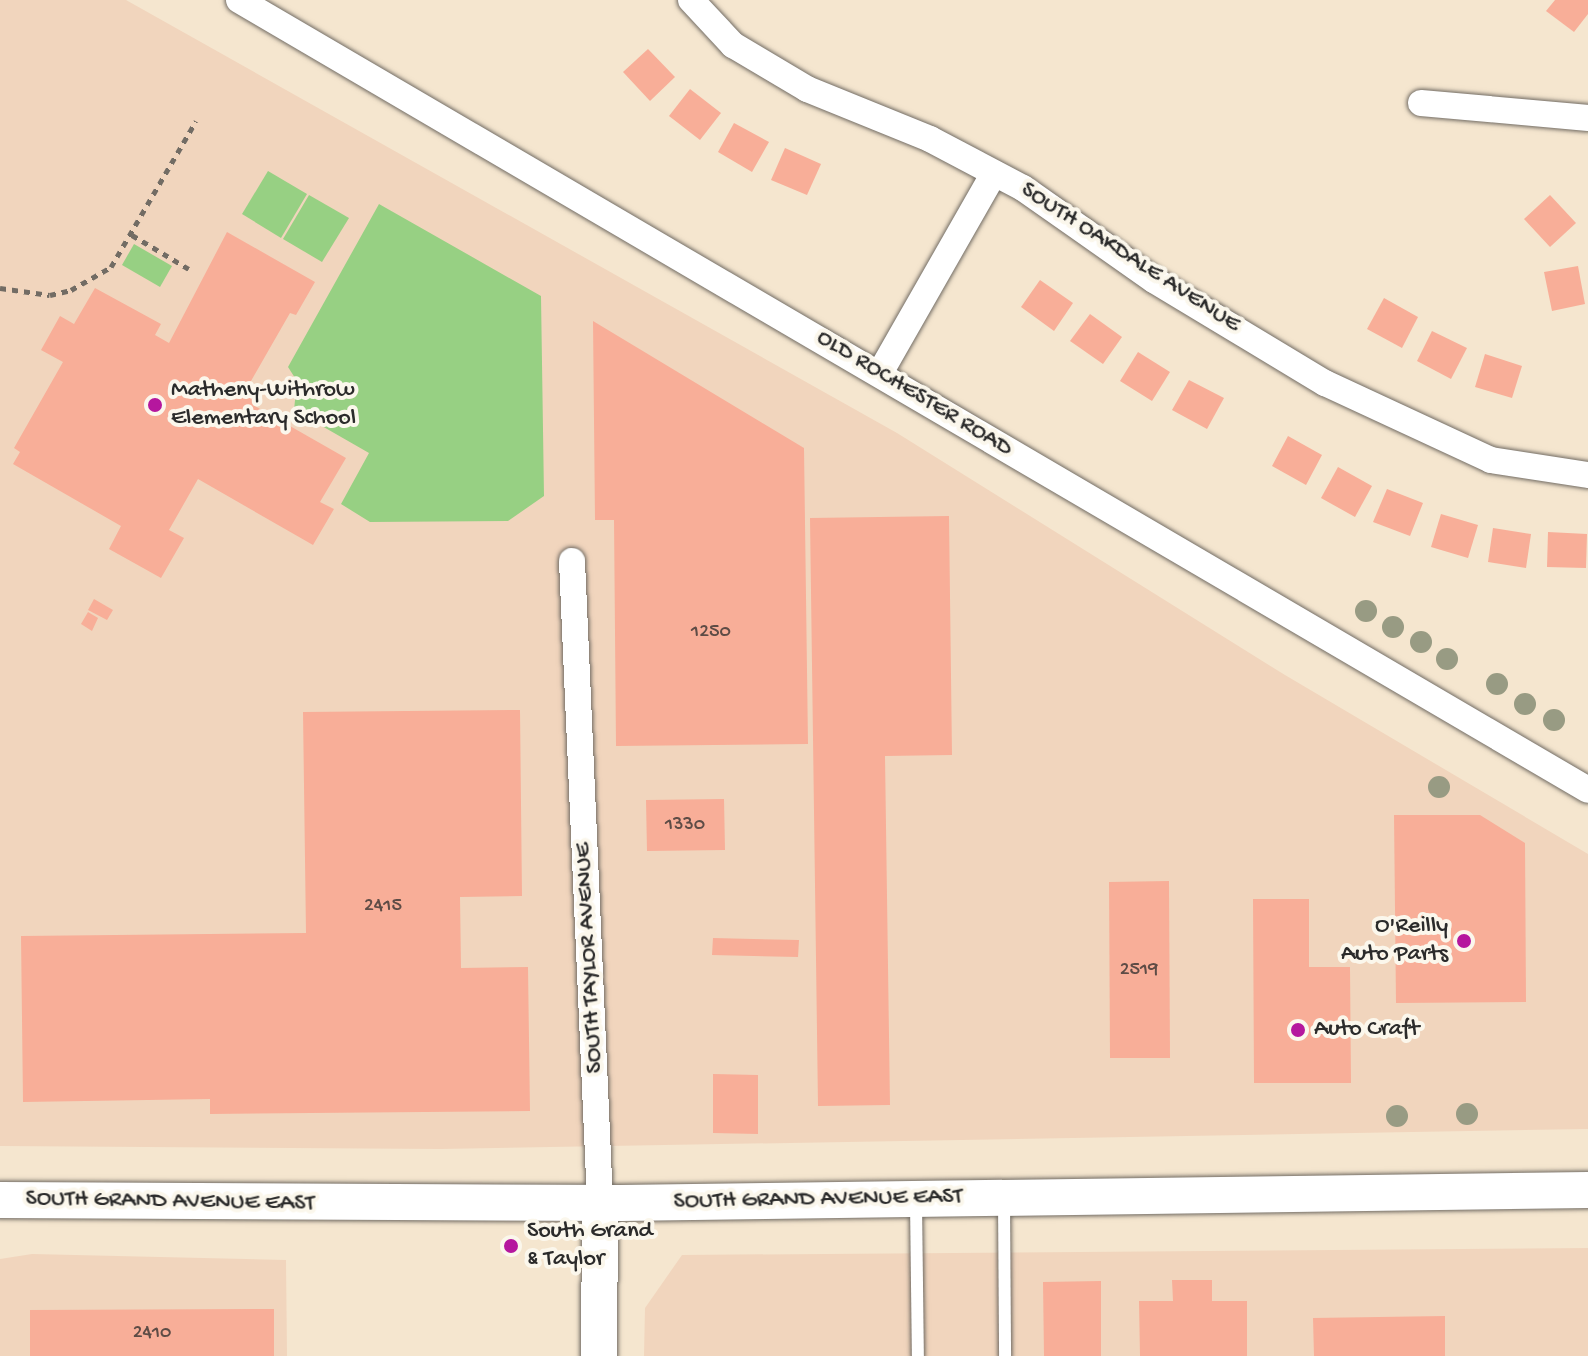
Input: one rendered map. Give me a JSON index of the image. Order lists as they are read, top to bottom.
{
  "streets": {
    "main road": ["SOUTH TAYLOR AVENUE", "SOUTH GRAND AVENUE EAST"],
    "street": ["SOUTH OAKDALE AVENUE", "OLD ROCHESTER ROAD"]
  },
  "crossings": [
    ["SOUTH TAYLOR AVENUE", "SOUTH GRAND AVENUE EAST"]
  ],
  "places": [
    "Matheny-Withrow Elementary School",
    "O'Reilly Auto Parts",
    "Auto Craft",
    "South Grand & Taylor"
  ],
  "house_numbers": [
    "1250",
    "1330",
    "2415",
    "2519",
    "2410"
  ]
}
